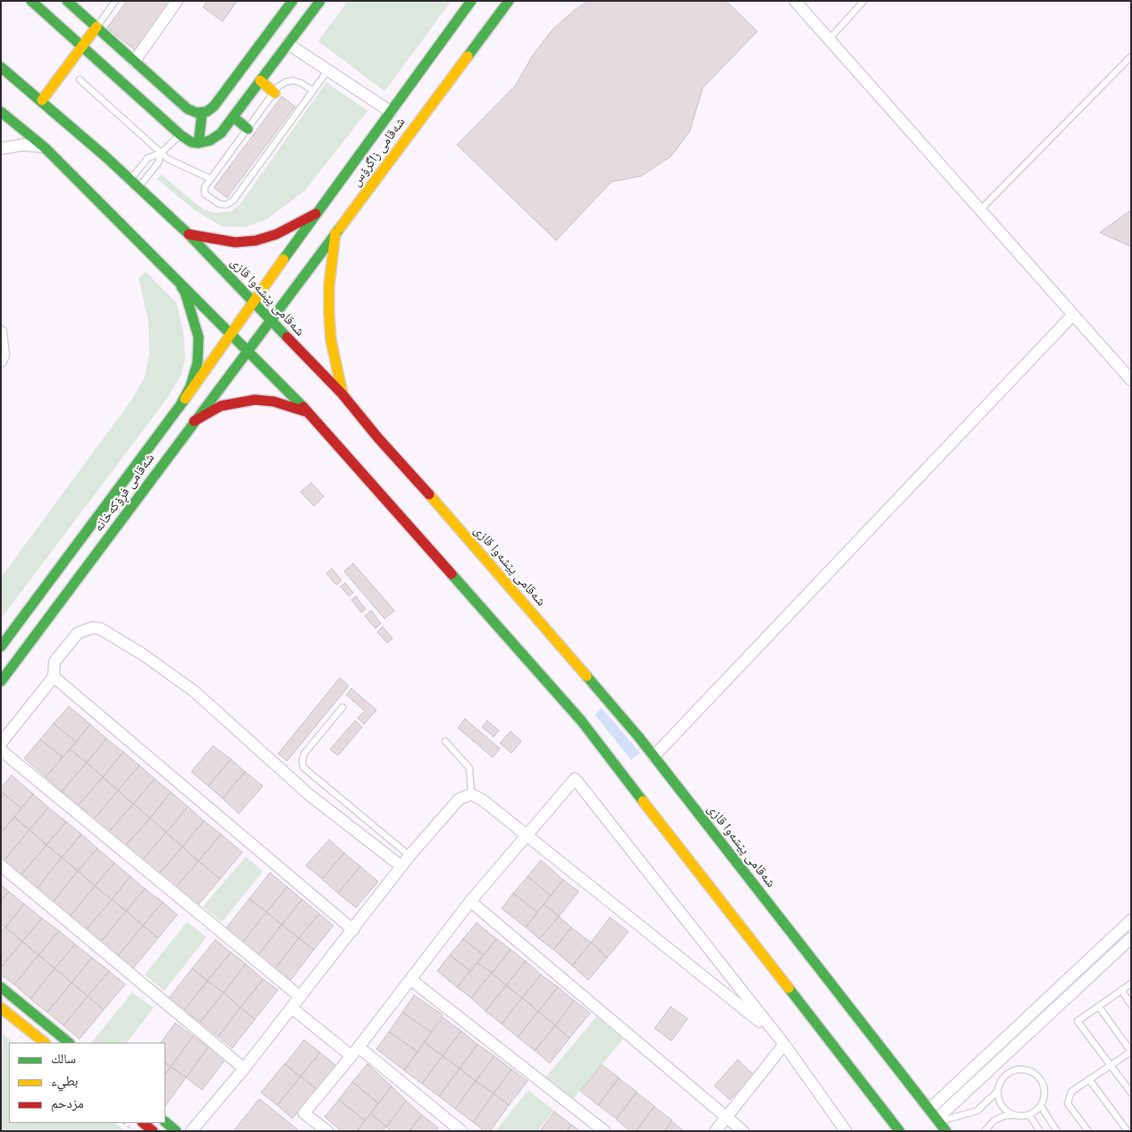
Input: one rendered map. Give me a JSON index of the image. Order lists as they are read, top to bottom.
{
  "streets": {
    "main road": ["شەقامی زاگرۆس", "شەقامی پێشەوا قازی", "شەقامی فڕۆکەخانە"]
  },
  "crossings": [
    ["شەقامی زاگرۆس", "شەقامی پێشەوا قازی"],
    ["شەقامی زاگرۆس", "شەقامی فڕۆکەخانە"],
    ["شەقامی پێشەوا قازی", "شەقامی فڕۆکەخانە"]
  ],
  "legend": ["سالك", "بطيء", "مزدحم"]
}
